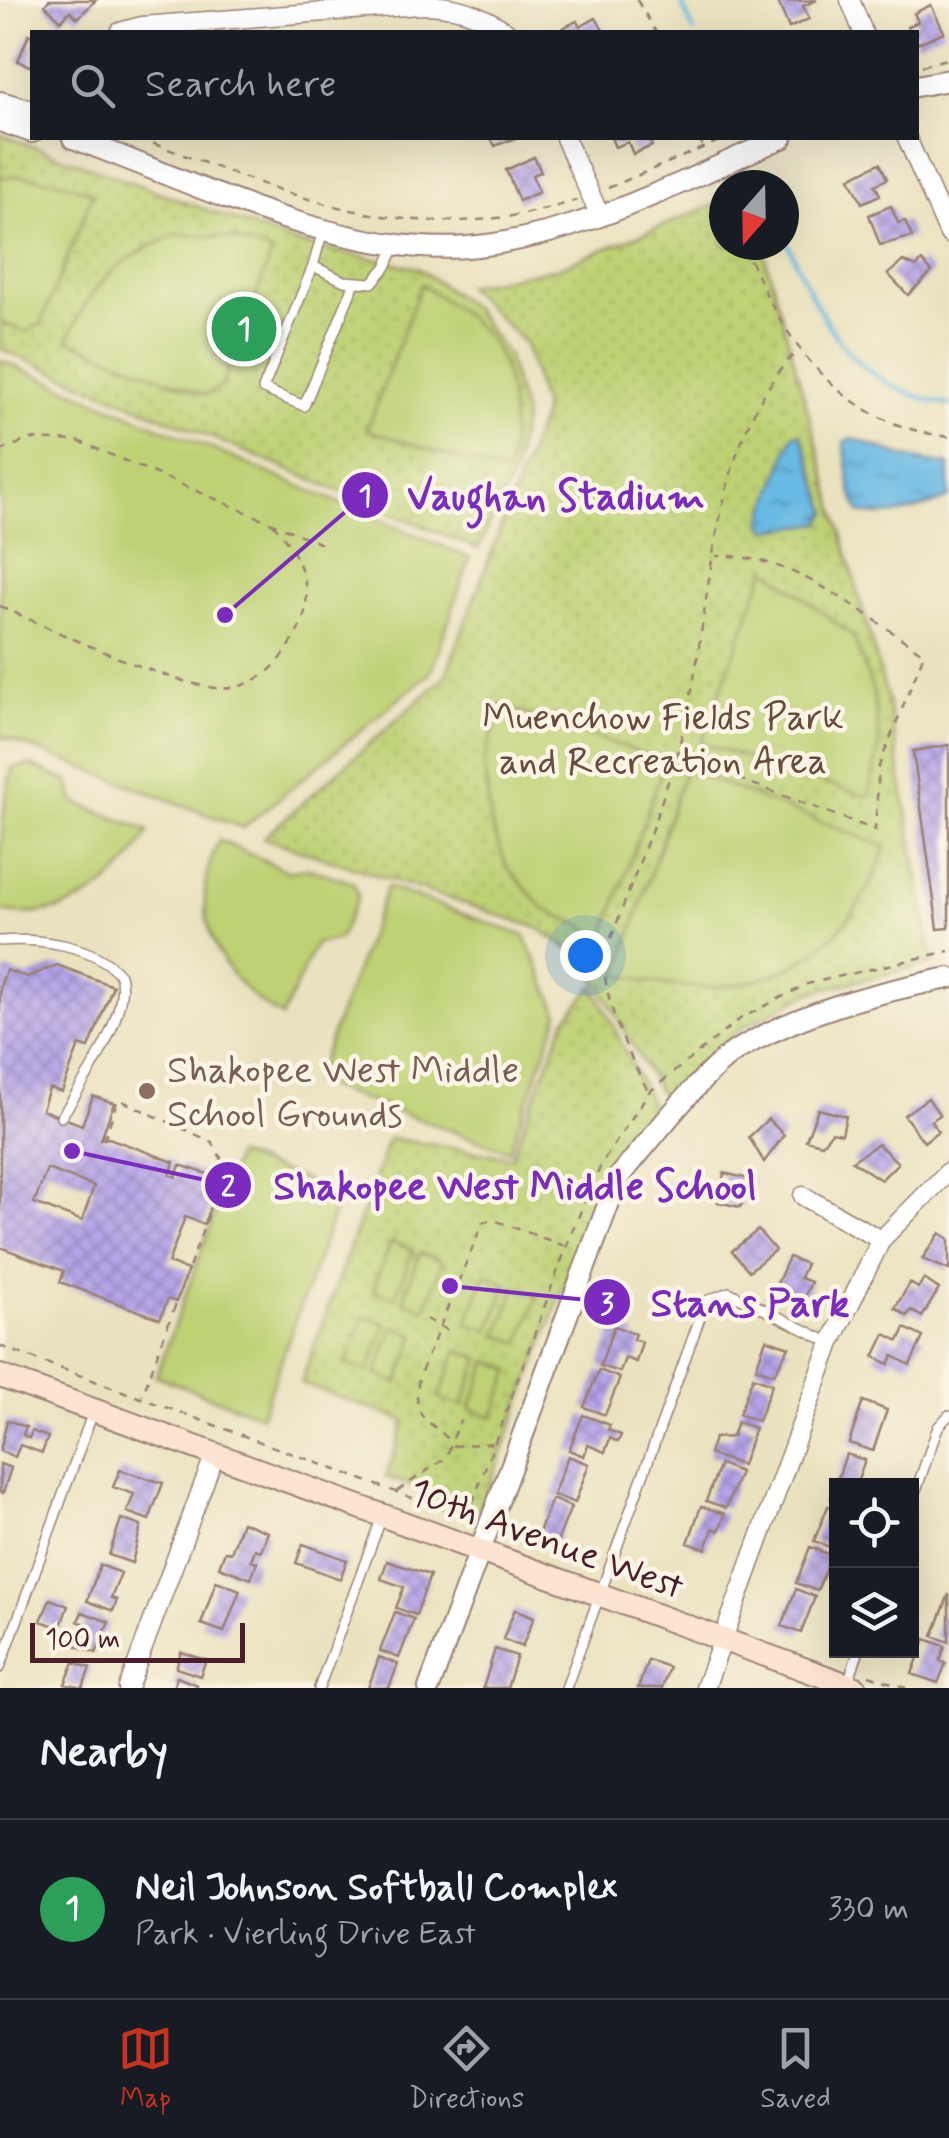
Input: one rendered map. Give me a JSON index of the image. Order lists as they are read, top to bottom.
{
  "streets": {
    "main road": ["10th Avenue West"]
  },
  "parks": ["Muenchow Fields Park and Recreation Area"],
  "places": [
    "Vaughan Stadium",
    "Shakopee West Middle School Grounds",
    "Shakopee West Middle School",
    "Stans Park"
  ],
  "scale_bar": "100 m",
  "north": "bottom",
  "page": {
    "search": "Search here",
    "pins": "1",
    "scale": "100 m",
    "heading": "Nearby",
    "list": [
      {
        "mark": "1",
        "name": "Neil Johnson Softball Complex",
        "note": "Park · Vierling Drive East",
        "value": "330 m"
      }
    ],
    "nav": ["Map", "Directions", "Saved"]
  }
}
